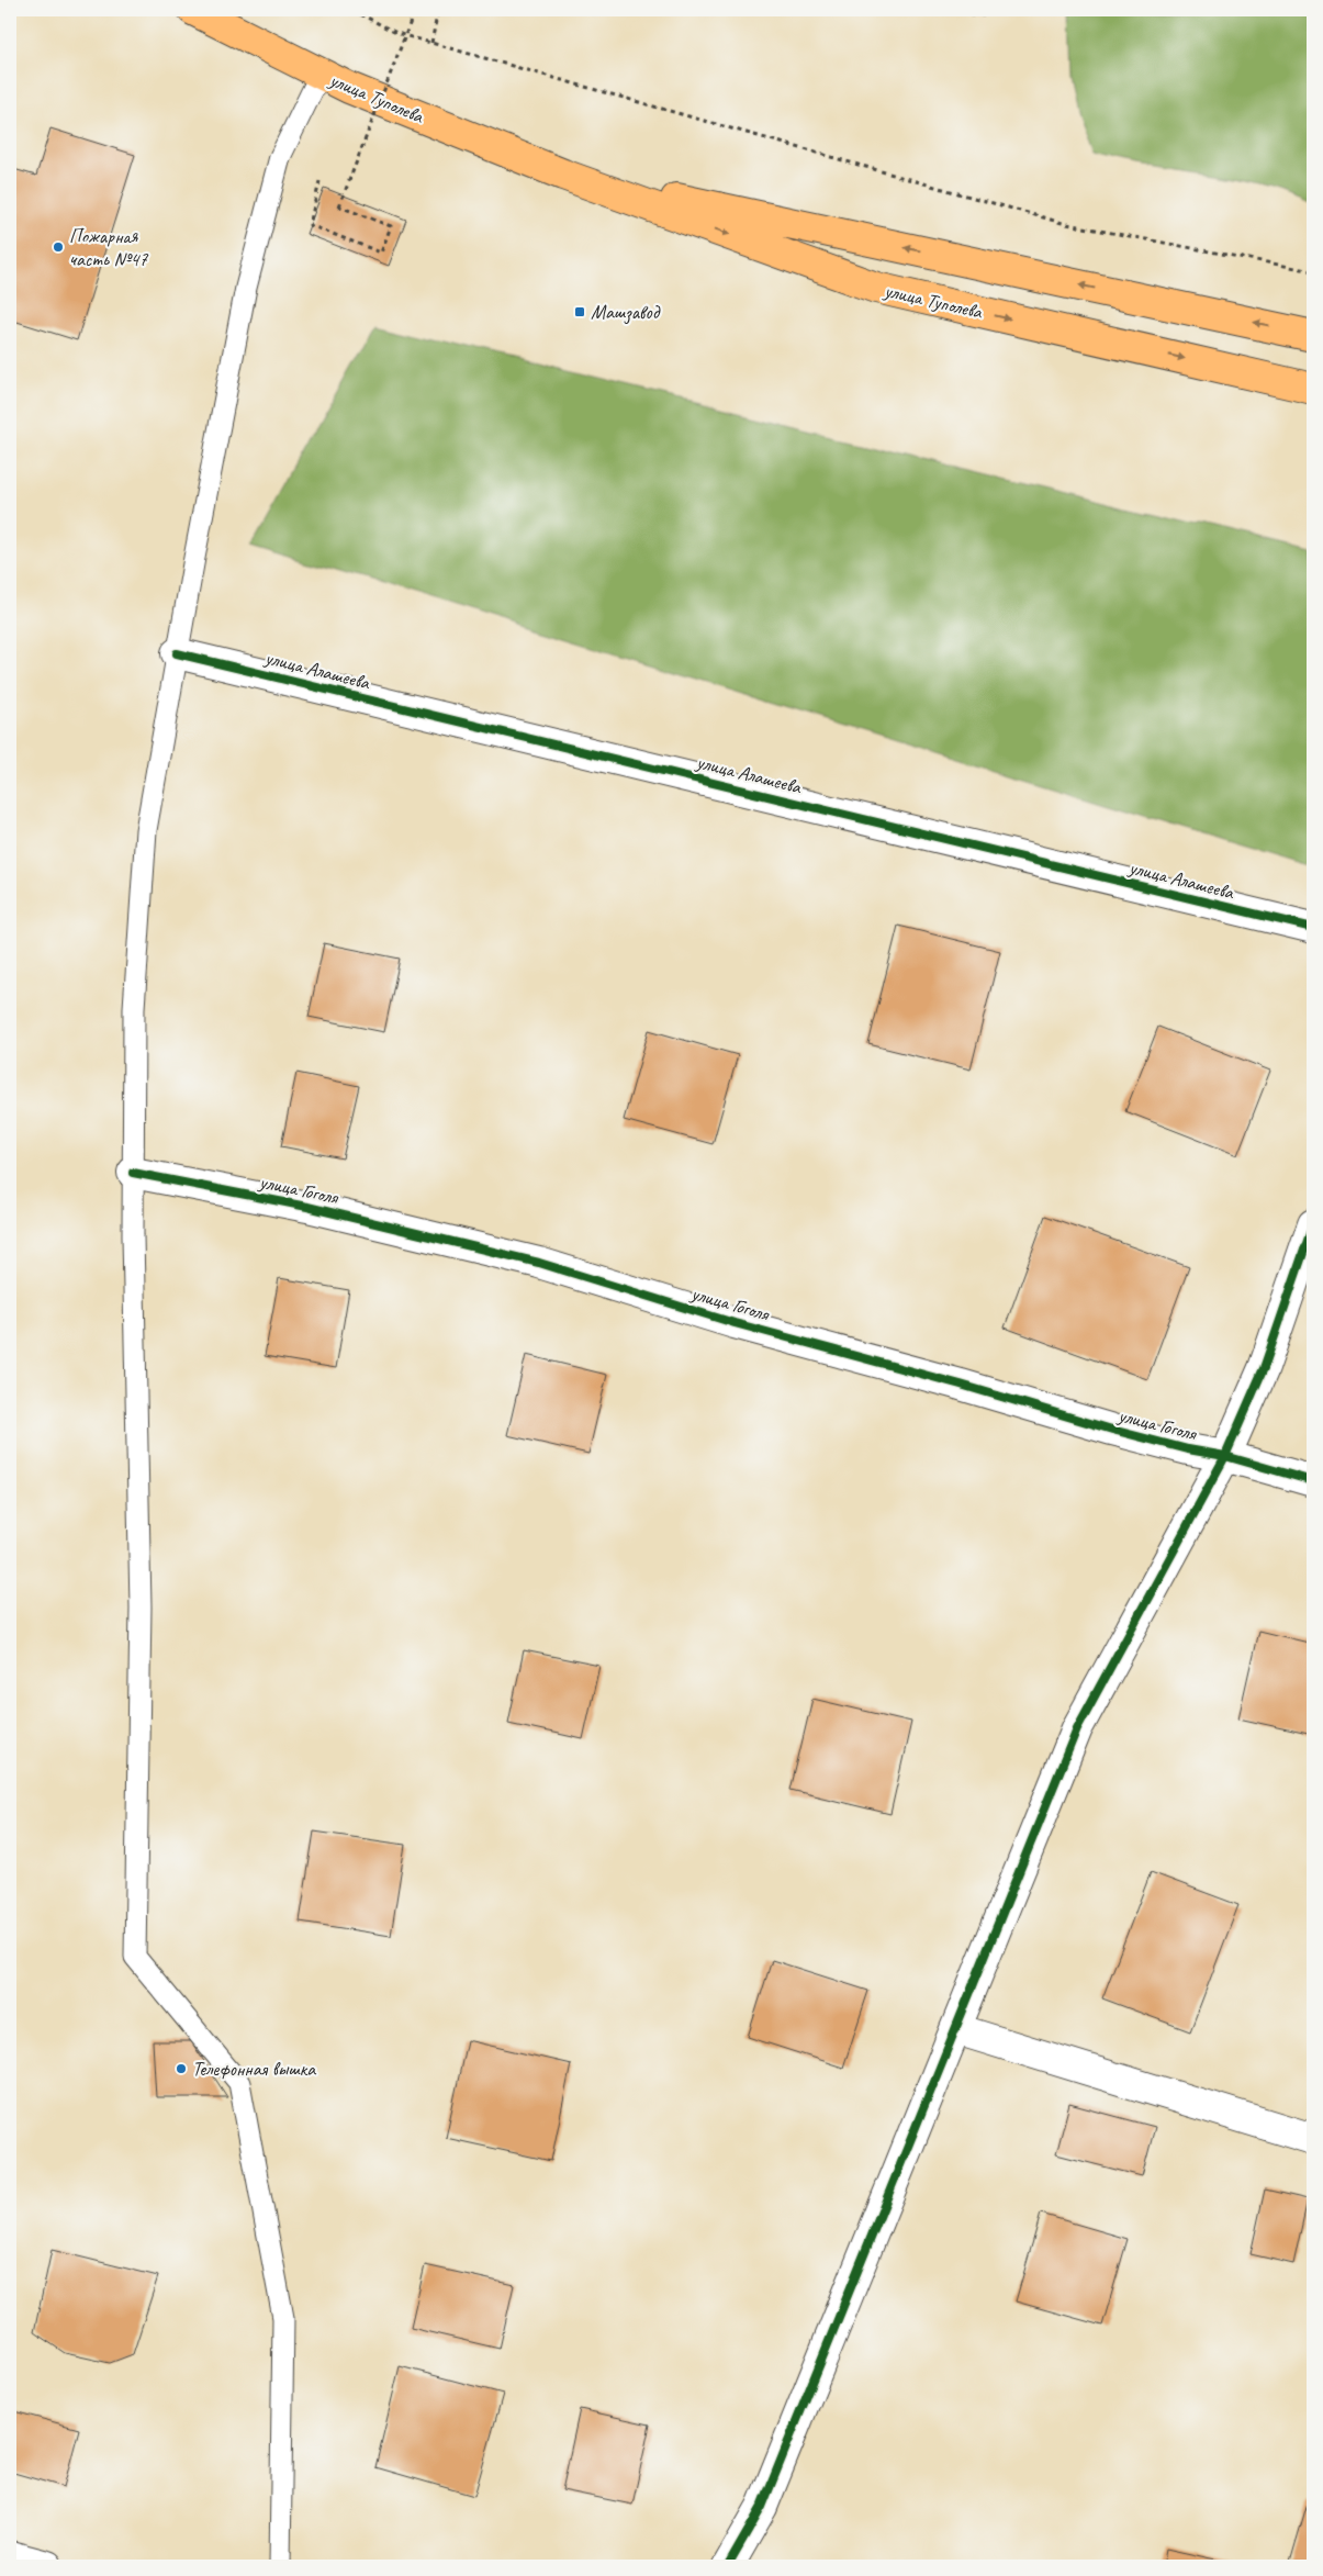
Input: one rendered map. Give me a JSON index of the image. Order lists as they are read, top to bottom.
{
  "streets": {
    "main road": ["улица Туполева"],
    "street": ["улица Алашеева", "улица Гоголя"]
  },
  "places": {
    "other": ["Пожарная часть №47", "Телефонная вышка"],
    "transit": ["Машзавод"]
  }
}
